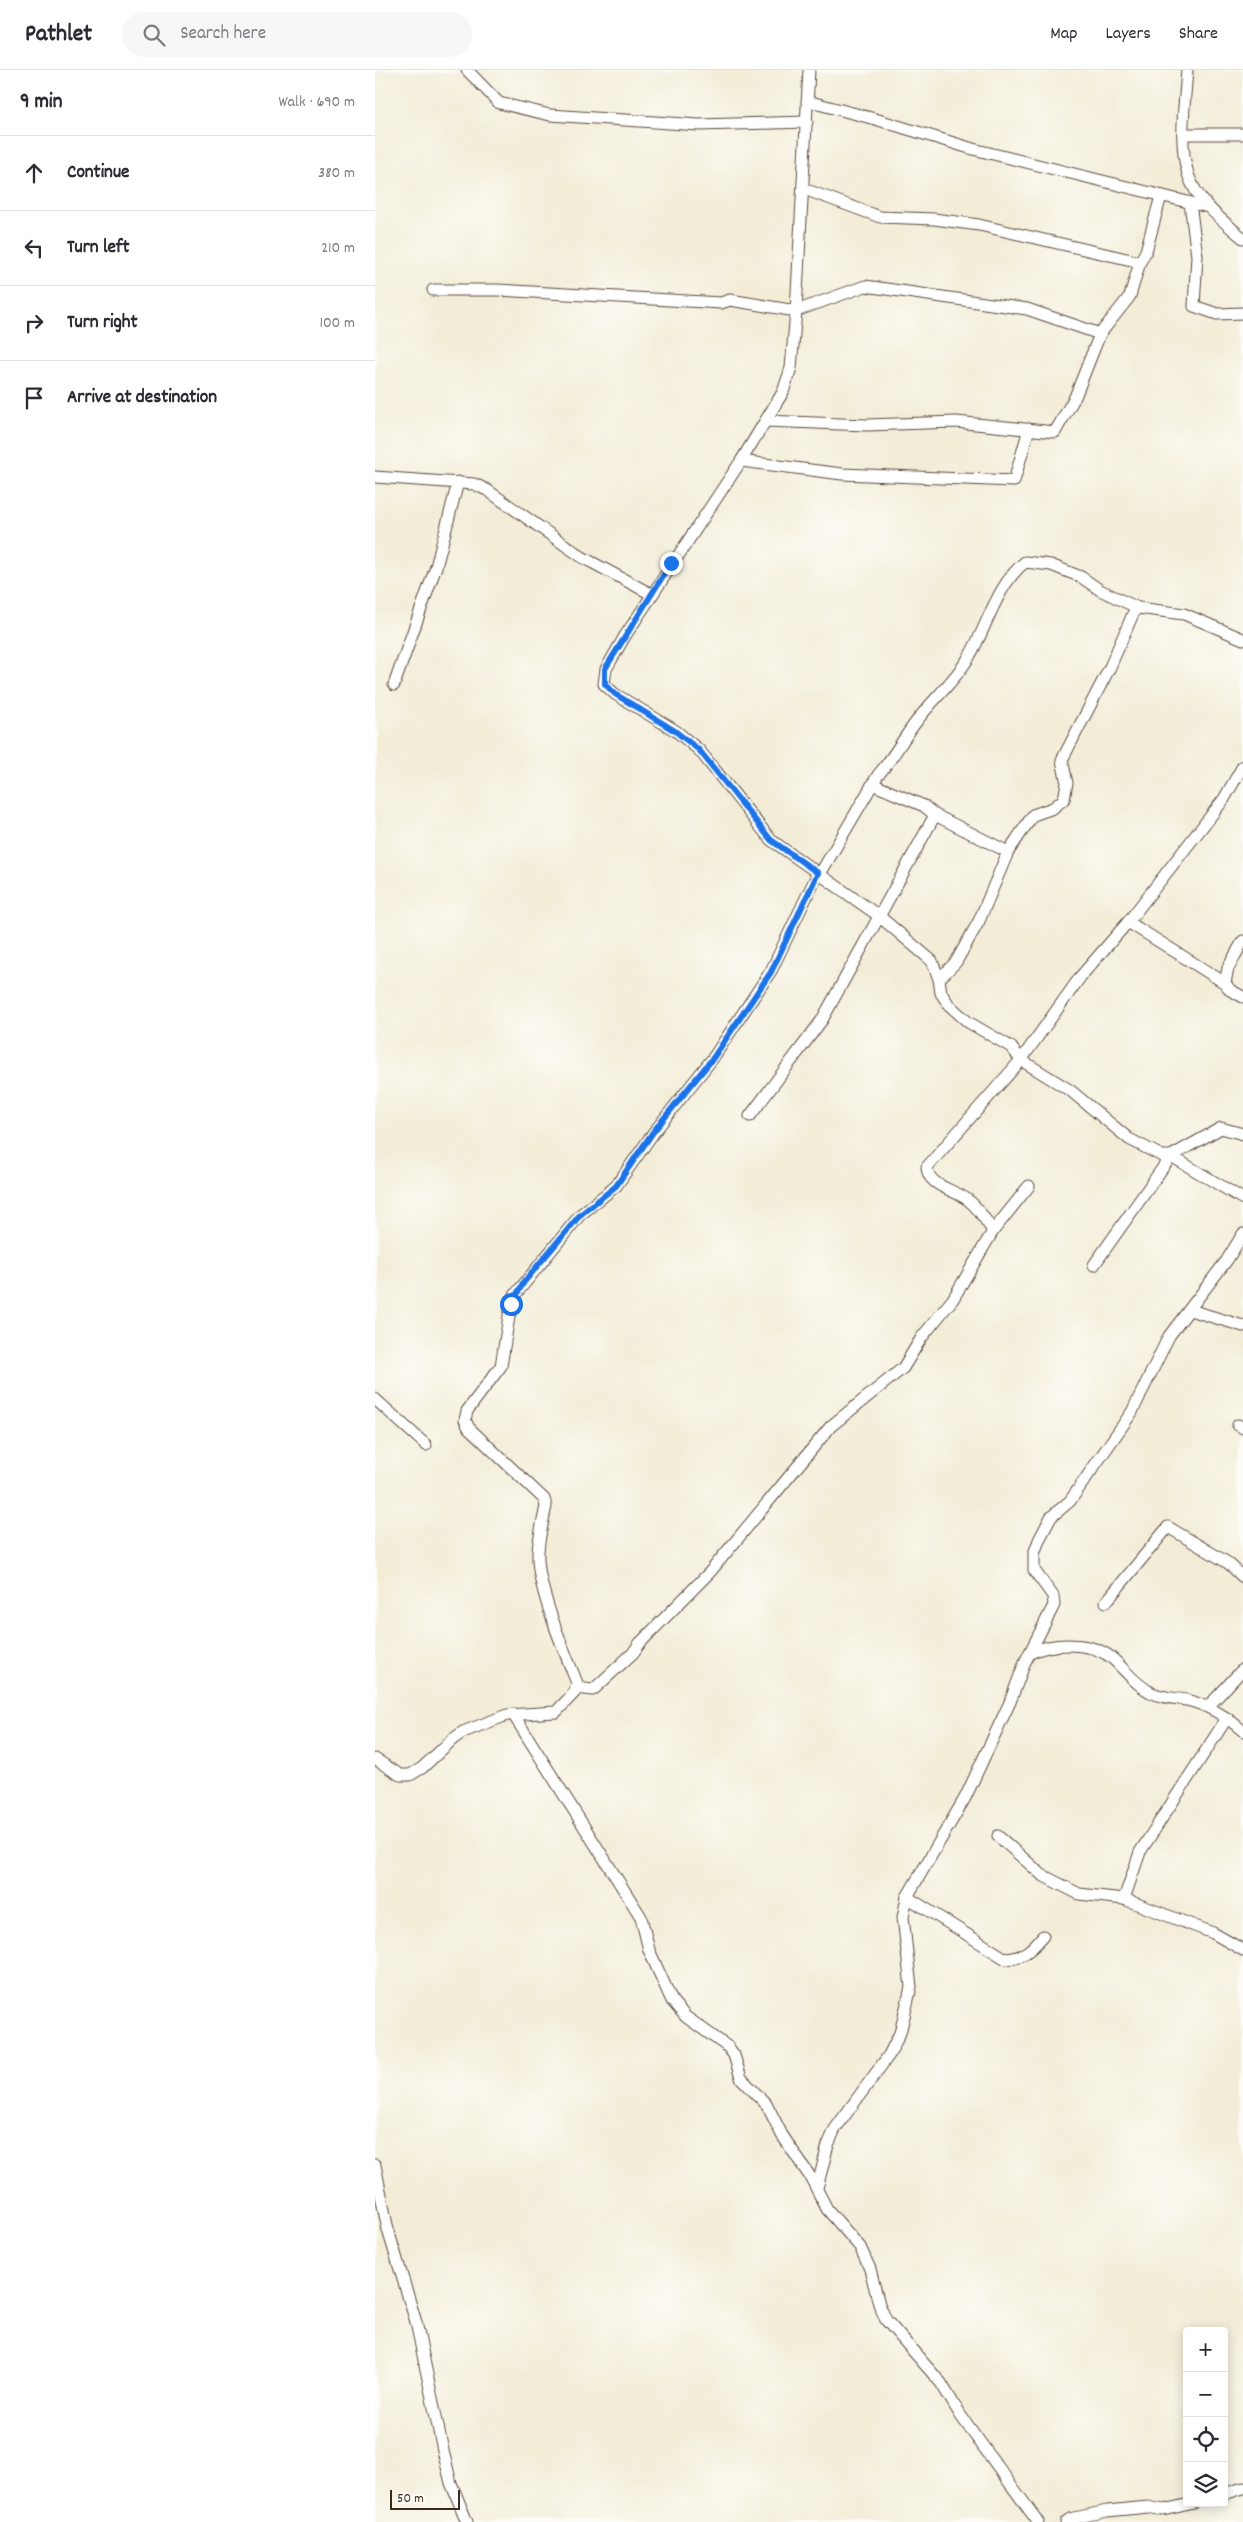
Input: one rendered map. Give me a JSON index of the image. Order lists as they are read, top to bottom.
{
  "scale_bar": "50 m",
  "page": {
    "header": "Pathlet",
    "search": "Search here",
    "nav": ["Map", "Layers", "Share"],
    "heading": ["9 min", "Walk · 690 m"],
    "list": [
      ["Continue", "380 m"],
      ["Turn left", "210 m"],
      ["Turn right", "100 m"],
      "Arrive at destination"
    ],
    "map_buttons": ["+", "−"],
    "scale": "50 m"
  }
}
